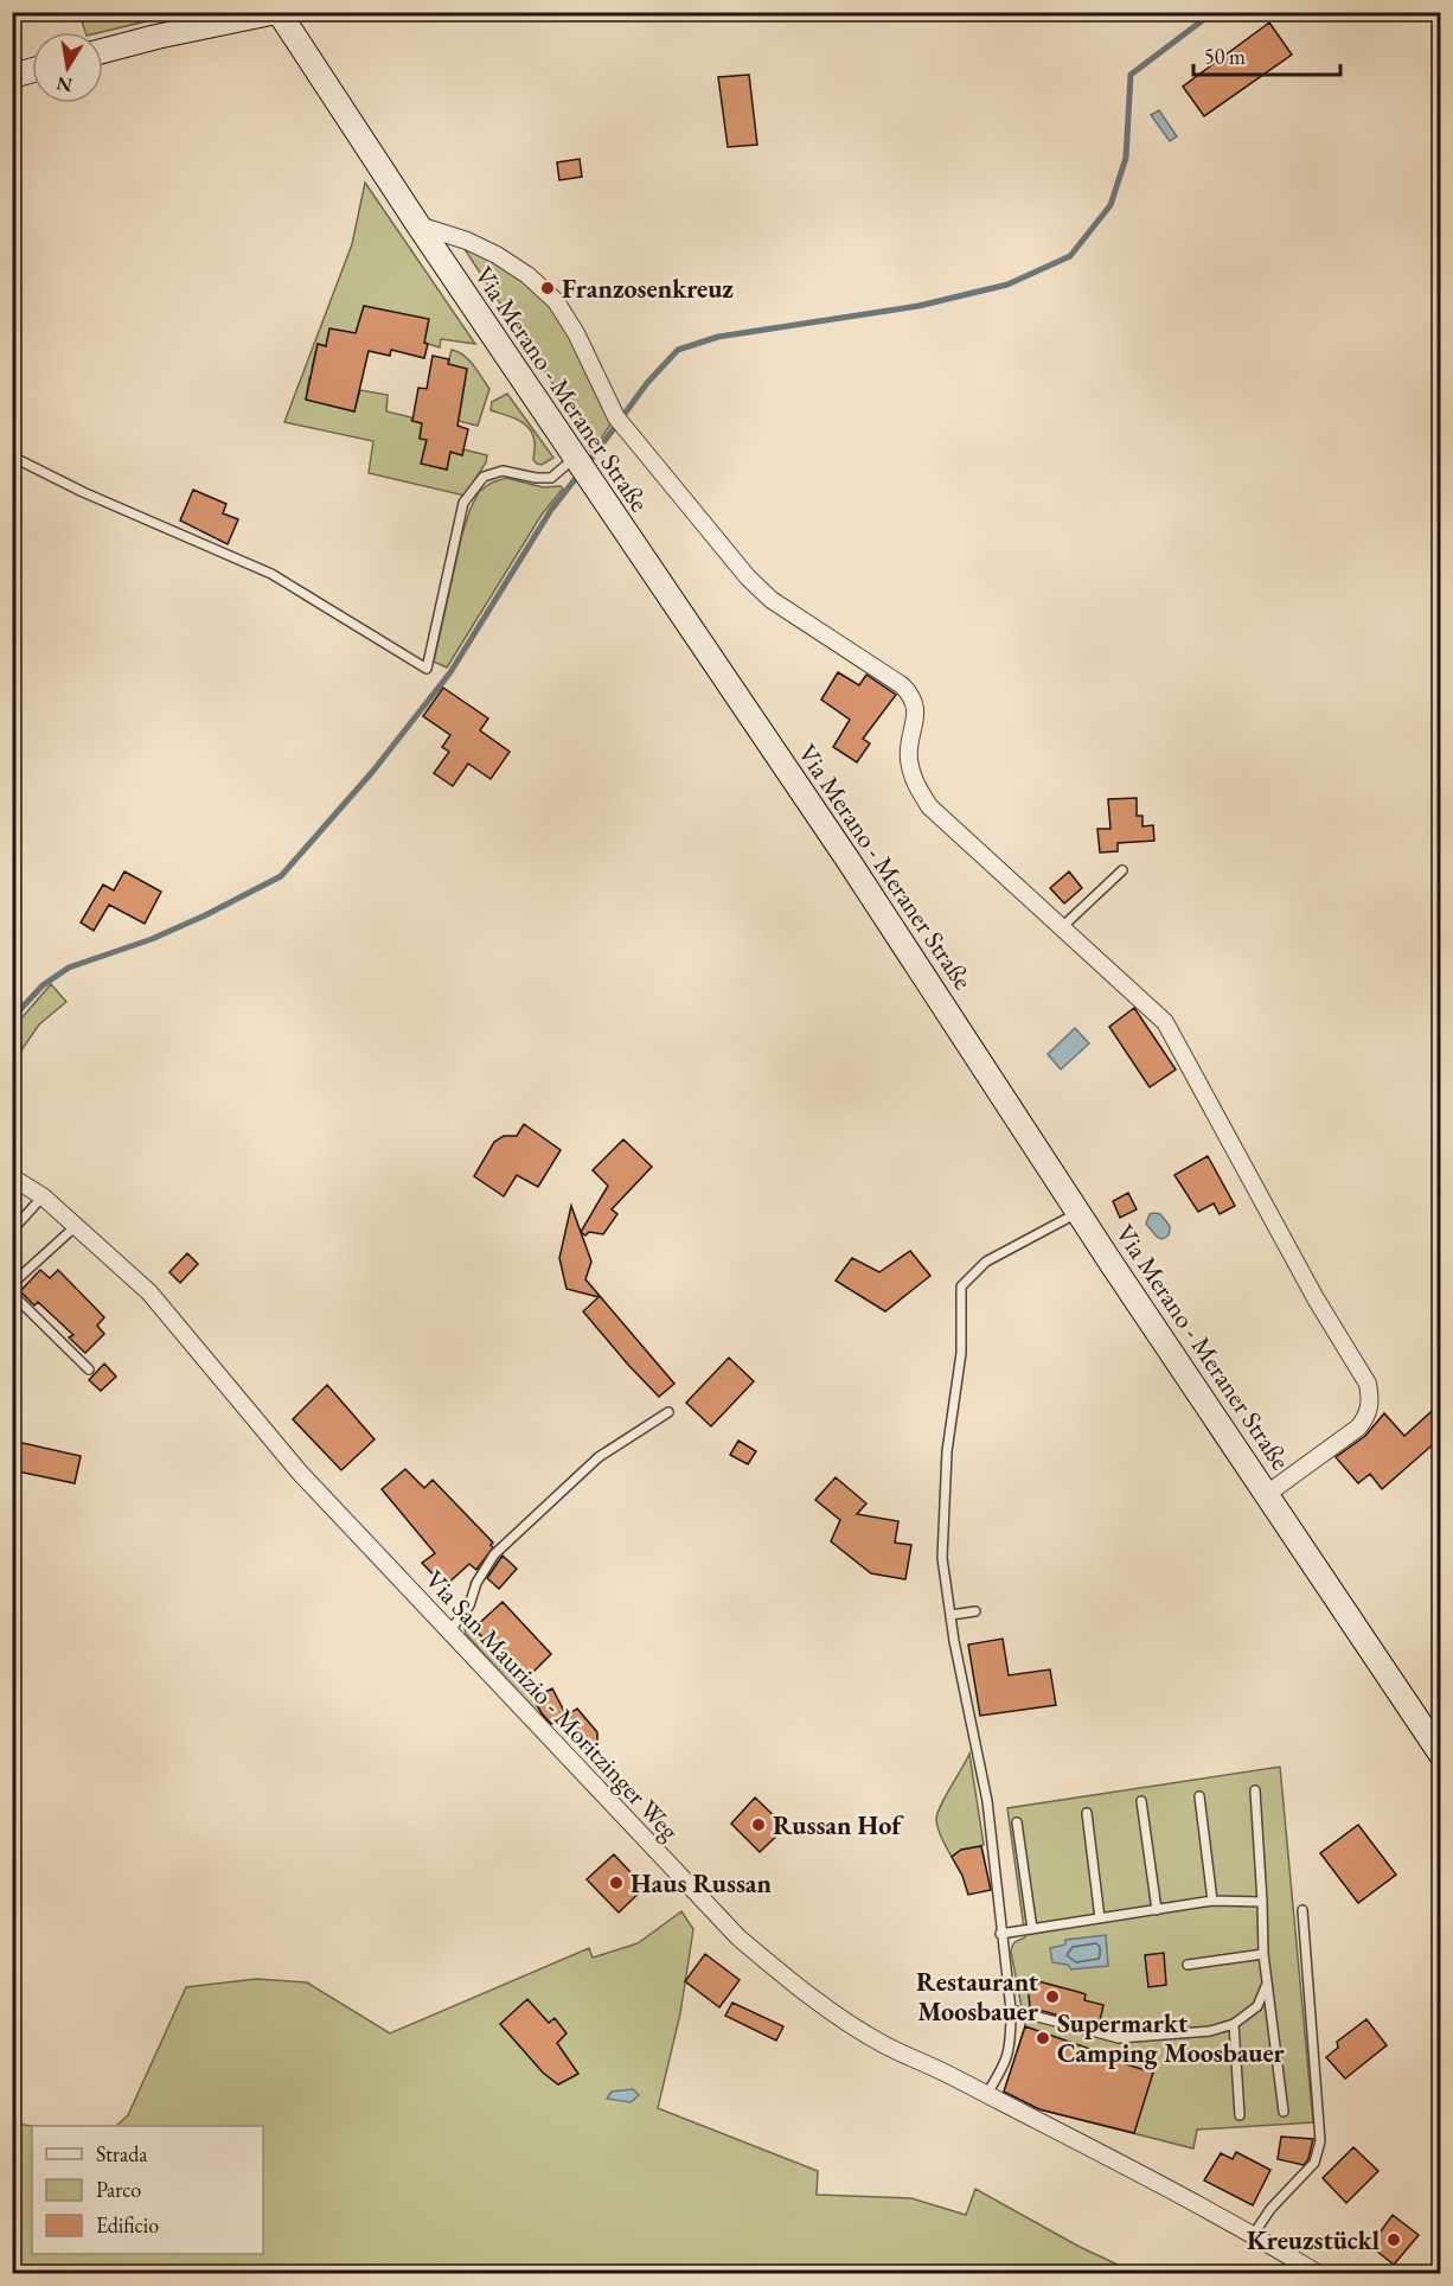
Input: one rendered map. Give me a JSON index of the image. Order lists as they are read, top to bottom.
{
  "streets": {
    "main road": ["Via Merano - Meraner Straße"],
    "street": ["Via San Maurizio - Moritzinger Weg"]
  },
  "places": [
    "Franzosenkreuz",
    "Russan Hof",
    "Haus Russan",
    "Restaurant Moosbauer",
    "Supermarkt Camping Moosbauer",
    "Kreuzstückl"
  ],
  "legend": ["Strada", "Parco", "Edificio"],
  "scale_bar": "50 m",
  "north": "bottom"
}
